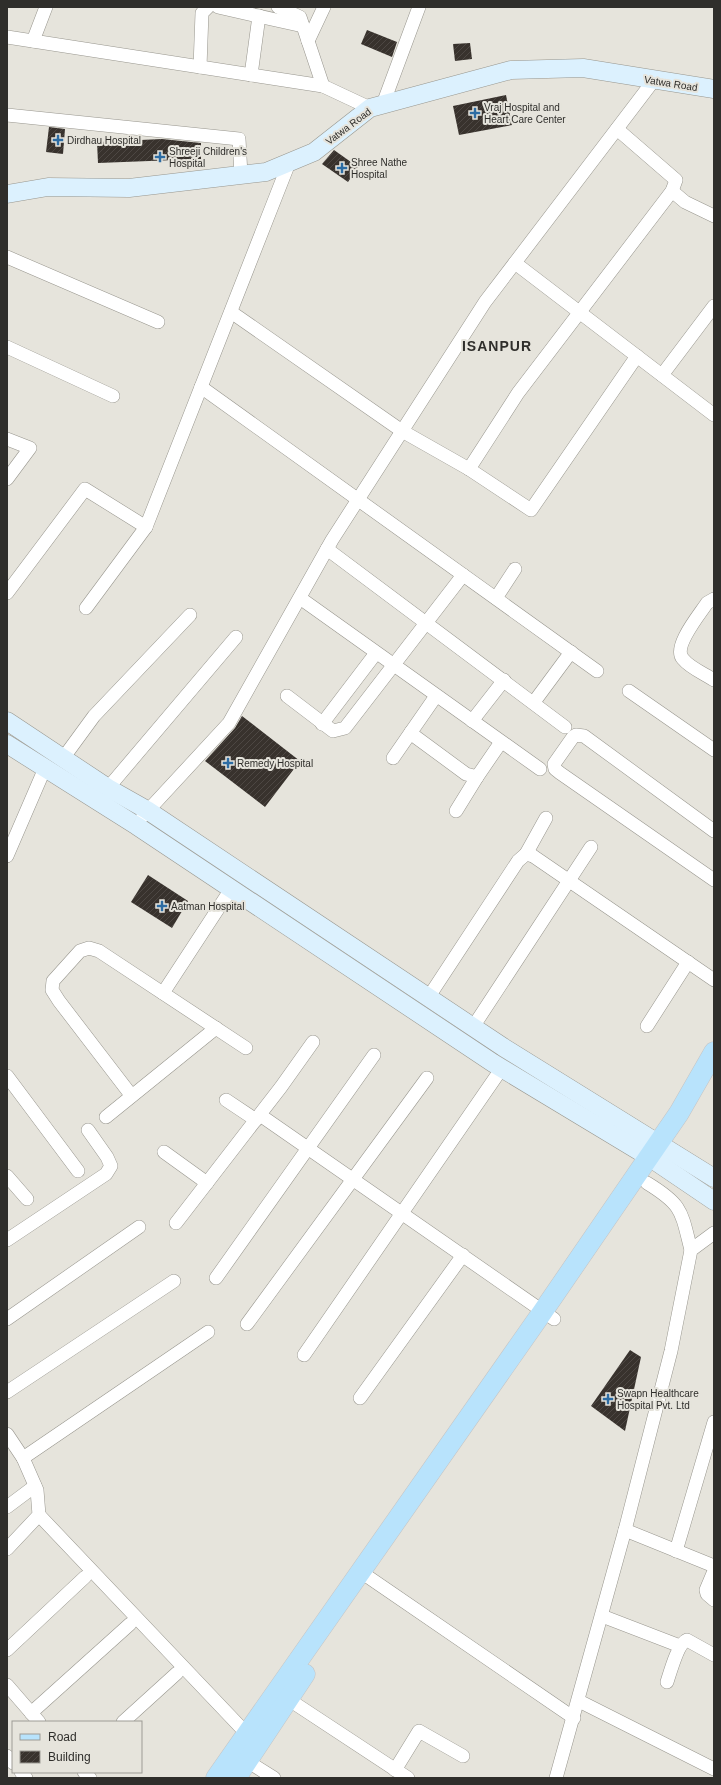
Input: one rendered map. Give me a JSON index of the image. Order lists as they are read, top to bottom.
{
  "streets": {
    "street": ["Vatwa Road"]
  },
  "districts": ["ISANPUR"],
  "places": {
    "health": [
      "Vraj Hospital and Heart Care Center",
      "Dirdhau Hospital",
      "Shreeji Children's Hospital",
      "Shree Nathe Hospital",
      "Remedy Hospital",
      "Aatman Hospital",
      "Swapn Healthcare Hospital Pvt. Ltd"
    ]
  },
  "legend": ["Road", "Building"]
}
